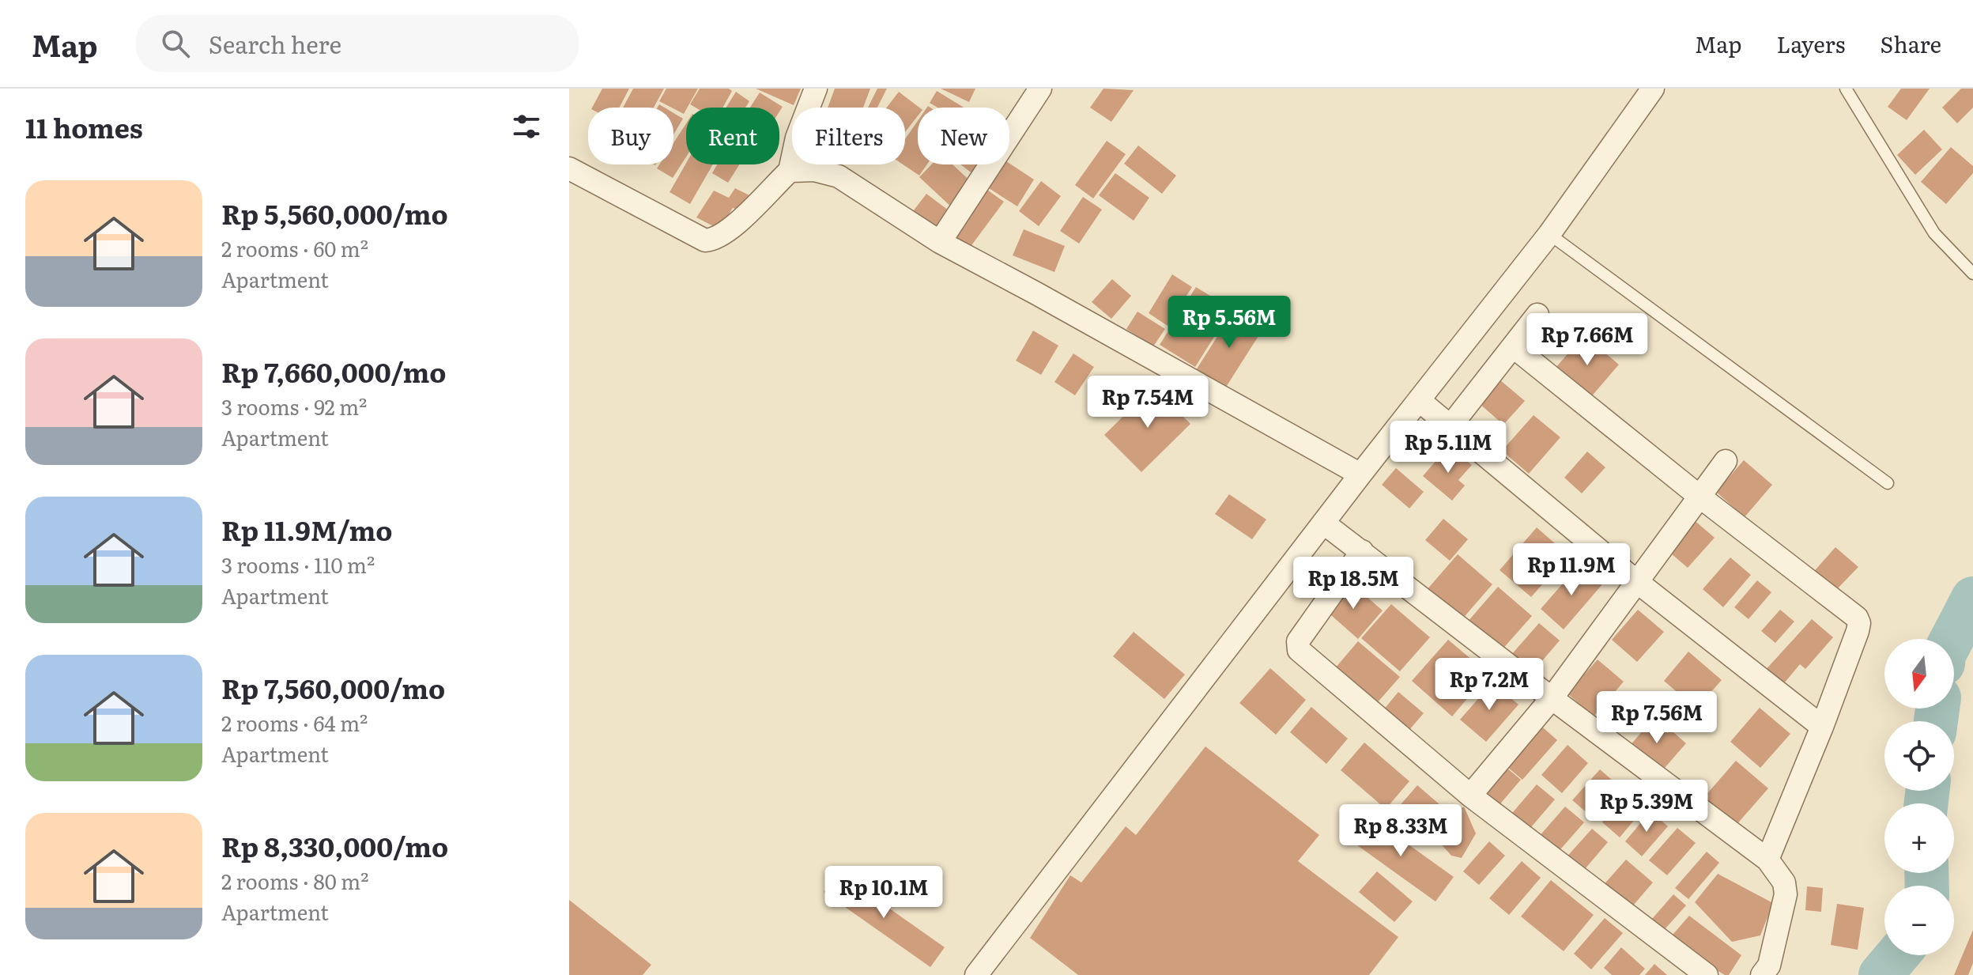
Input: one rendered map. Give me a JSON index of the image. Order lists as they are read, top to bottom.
{
  "north": "bottom",
  "page": {
    "header": "Map",
    "search": "Search here",
    "nav": ["Map", "Layers", "Share"],
    "heading": "11 homes",
    "chip": [
      "Buy",
      "Rent",
      "Filters",
      "New"
    ],
    "list": [
      {
        "name": "Rp 5,560,000/mo",
        "note": "2 rooms · 60 m² · Apartment"
      },
      {
        "name": "Rp 7,660,000/mo",
        "note": "3 rooms · 92 m² · Apartment"
      },
      {
        "name": "Rp 11.9M/mo",
        "note": "3 rooms · 110 m² · Apartment"
      },
      {
        "name": "Rp 7,560,000/mo",
        "note": "2 rooms · 64 m² · Apartment"
      },
      {
        "name": "Rp 8,330,000/mo",
        "note": "2 rooms · 80 m² · Apartment"
      }
    ],
    "price": [
      "Rp 5.56M",
      "Rp 7.66M",
      "Rp 7.54M",
      "Rp 5.11M",
      "Rp 11.9M",
      "Rp 18.5M",
      "Rp 7.2M",
      "Rp 7.56M",
      "Rp 5.39M",
      "Rp 8.33M",
      "Rp 10.1M"
    ],
    "map_buttons": ["+", "−"]
  }
}
